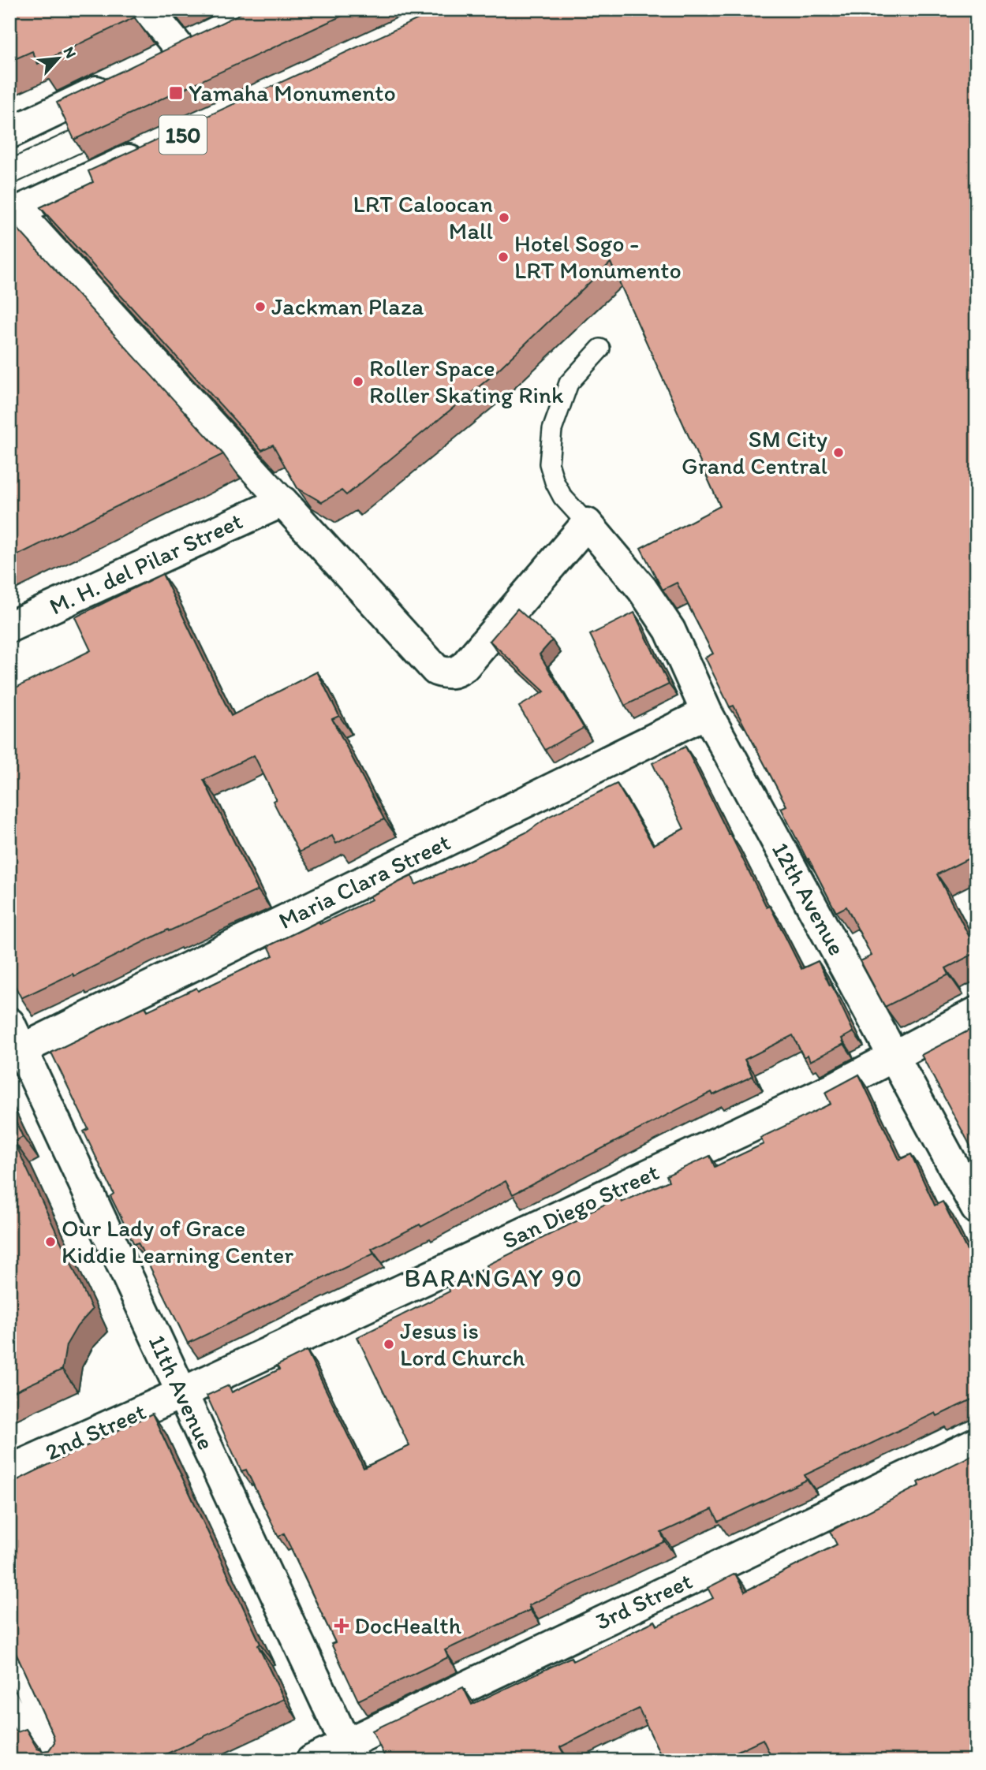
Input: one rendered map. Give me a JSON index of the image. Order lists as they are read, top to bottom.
{
  "streets": {
    "street": [
      "150",
      "M. H. del Pilar Street",
      "Maria Clara Street",
      "12th Avenue",
      "San Diego Street",
      "11th Avenue",
      "2nd Street",
      "3rd Street"
    ]
  },
  "crossings": [
    ["Maria Clara Street", "12th Avenue"],
    ["Maria Clara Street", "11th Avenue"],
    ["12th Avenue", "San Diego Street"],
    ["San Diego Street", "11th Avenue"],
    ["San Diego Street", "2nd Street"],
    ["11th Avenue", "2nd Street"],
    ["11th Avenue", "3rd Street"]
  ],
  "districts": ["BARANGAY 90"],
  "places": {
    "transit": ["Yamaha Monumento"],
    "other": [
      "LRT Caloocan Mall",
      "Hotel Sogo - LRT Monumento",
      "Jackman Plaza",
      "Roller Space Roller Skating Rink",
      "SM City Grand Central",
      "Our Lady of Grace Kiddie Learning Center",
      "Jesus is Lord Church"
    ],
    "health": ["DocHealth"]
  },
  "north": "top right"
}
